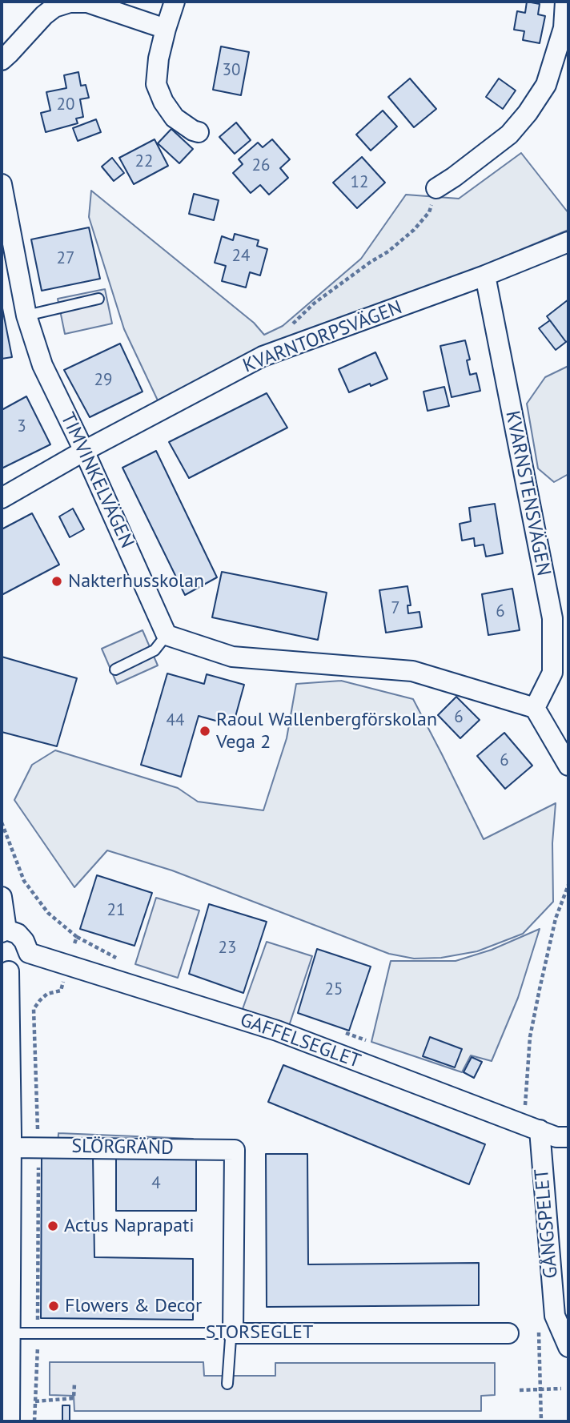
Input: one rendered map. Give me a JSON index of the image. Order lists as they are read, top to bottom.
{
  "streets": {
    "street": [
      "KVARNTORPSVÄGEN",
      "TIMVINKELVÄGEN",
      "KVARNSTENSVÄGEN",
      "GAFFELSEGLET",
      "SLÖRGRÄND",
      "GÅNGSPELET",
      "STORSEGLET"
    ]
  },
  "crossings": [
    ["KVARNTORPSVÄGEN", "TIMVINKELVÄGEN"],
    ["KVARNTORPSVÄGEN", "KVARNSTENSVÄGEN"],
    ["GAFFELSEGLET", "GÅNGSPELET"],
    ["SLÖRGRÄND", "STORSEGLET"]
  ],
  "places": [
    "Nakterhusskolan",
    "Raoul Wallenbergförskolan Vega 2",
    "Actus Naprapati",
    "Flowers & Decor"
  ],
  "house_numbers": [
    "30",
    "20",
    "22",
    "26",
    "12",
    "24",
    "27",
    "29",
    "3",
    "7",
    "6",
    "6",
    "44",
    "6",
    "21",
    "23",
    "25",
    "4"
  ]
}
